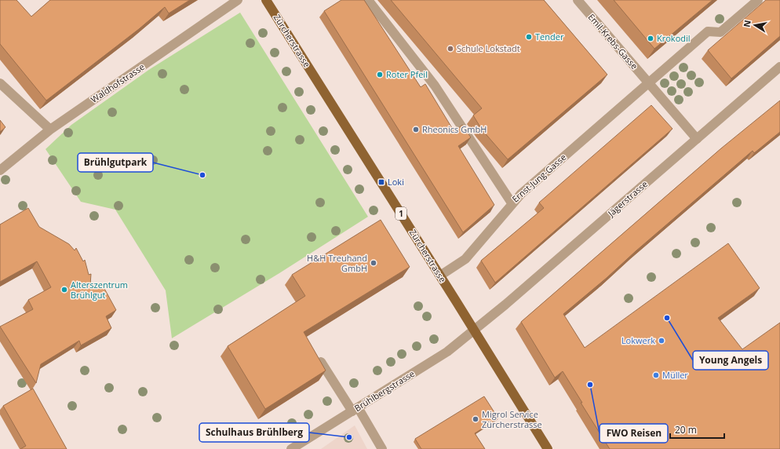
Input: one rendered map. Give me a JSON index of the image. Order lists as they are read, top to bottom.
{
  "streets": {
    "main road": ["Zürcherstrasse", "1"],
    "street": [
      "Emil-Krebs-Gasse",
      "Waldhofstrasse",
      "Ernst-Jung-Gasse",
      "Jägerstrasse",
      "Brühlbergstrasse"
    ]
  },
  "crossings": [
    ["Zürcherstrasse", "Jägerstrasse"],
    ["Zürcherstrasse", "Brühlbergstrasse"],
    ["Emil-Krebs-Gasse", "Ernst-Jung-Gasse"],
    ["Emil-Krebs-Gasse", "Jägerstrasse"],
    ["Jägerstrasse", "Brühlbergstrasse"]
  ],
  "places": {
    "other": [
      "Tender",
      "Krokodil",
      "Schule Lokstadt",
      "Roter Pfeil",
      "Rheonics GmbH",
      "Brühlgutpark",
      "H&H Treuhand GmbH",
      "Alterszentrum Brühlgut",
      "Young Angels",
      "Lokwerk",
      "Müller",
      "FWO Reisen",
      "Migrol Service Zürcherstrasse",
      "Schulhaus Brühlberg"
    ],
    "transit": ["Loki"]
  },
  "scale_bar": "20 m",
  "north": "left"
}
